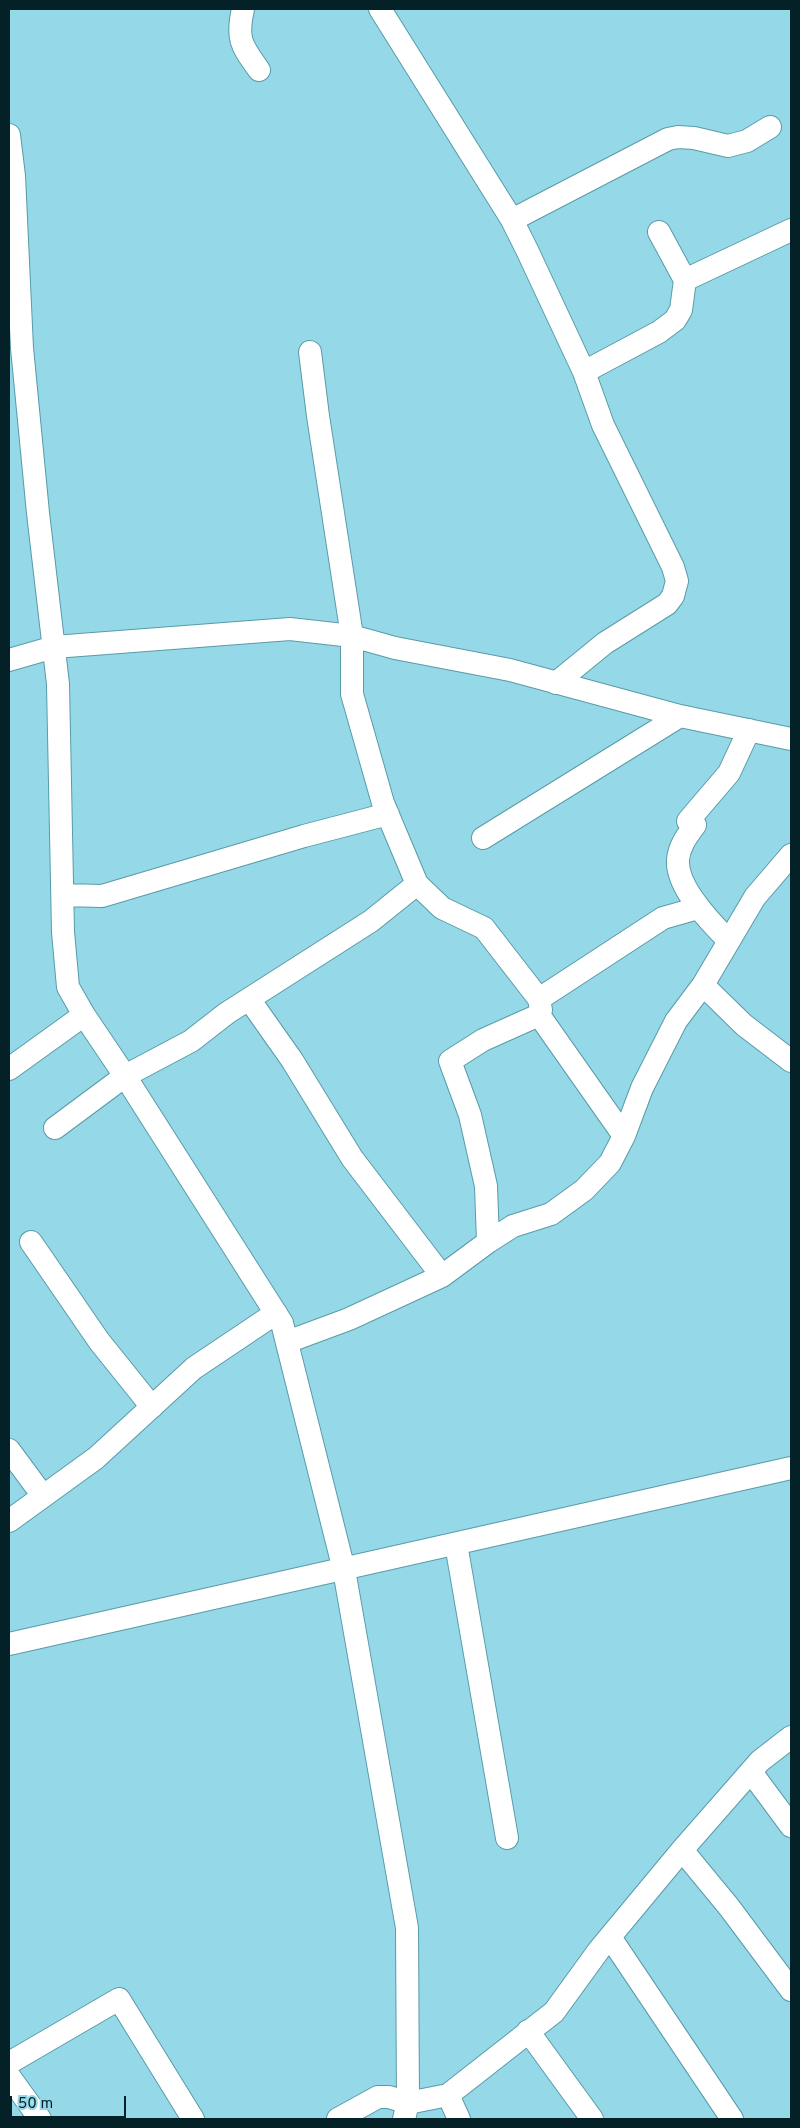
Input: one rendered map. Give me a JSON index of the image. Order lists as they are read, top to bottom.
{
  "scale_bar": "50 m"
}
